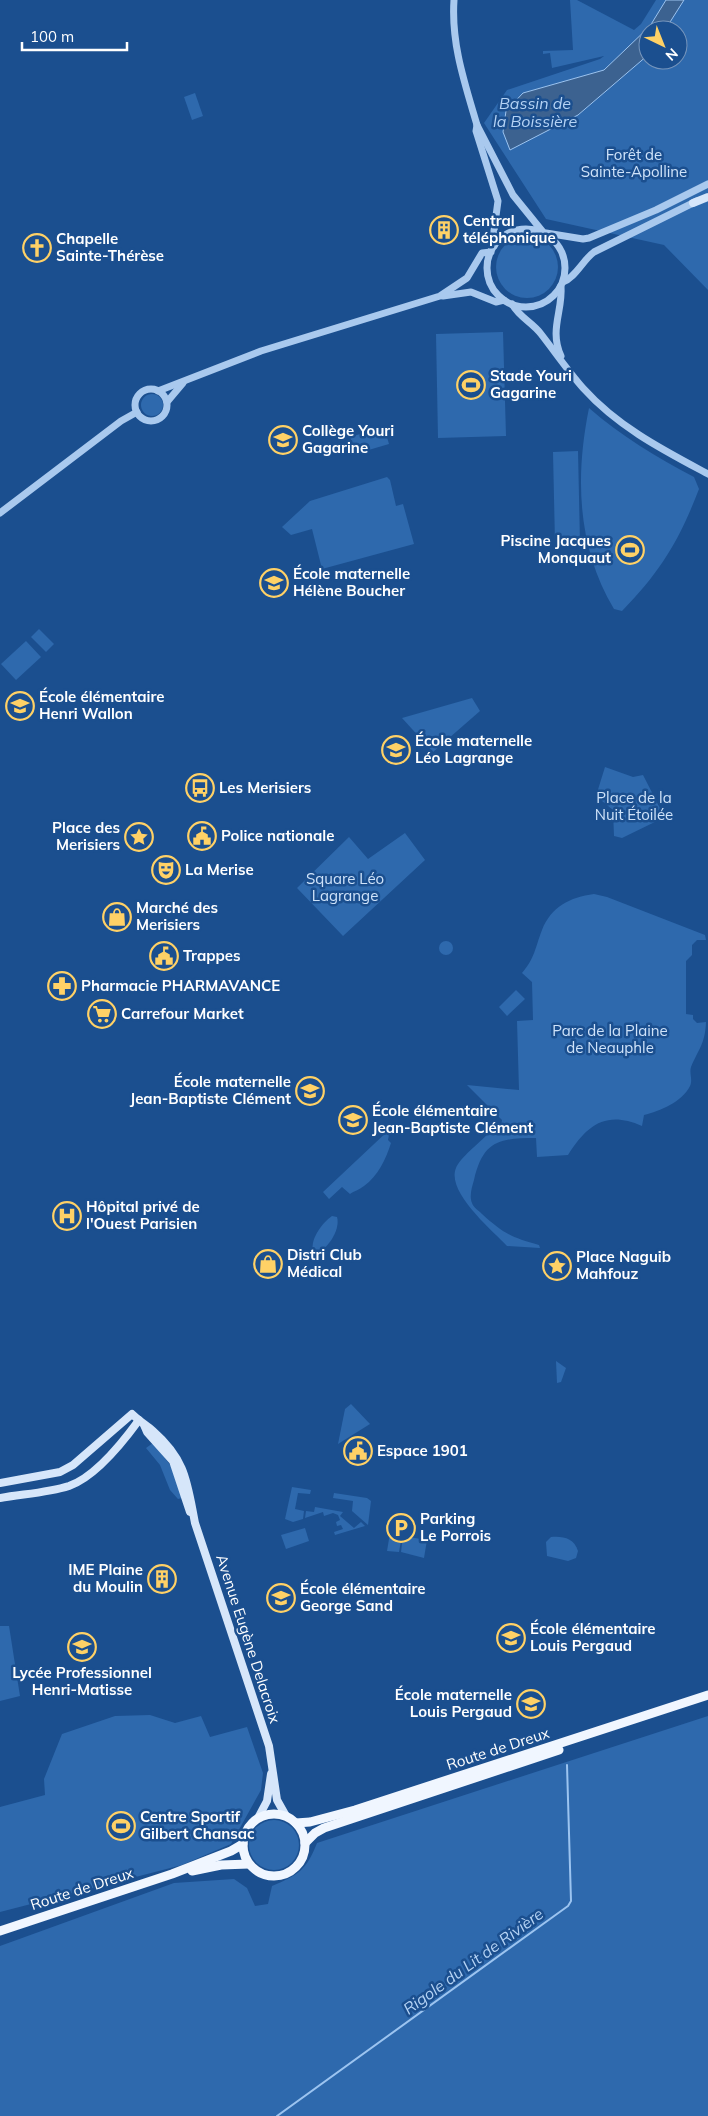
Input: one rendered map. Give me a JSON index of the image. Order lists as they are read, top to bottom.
{
  "streets": {
    "main road": ["Avenue Eugène Delacroix", "Route de Dreux"]
  },
  "crossings": [
    ["Avenue Eugène Delacroix", "Route de Dreux"]
  ],
  "water": ["Bassin de la Boissière", "Rigole du Lit de Rivière"],
  "parks": [
    "Forêt de Sainte-Apolline",
    "Place de la Nuit Étoilée",
    "Square Léo Lagrange",
    "Parc de la Plaine de Neauphle"
  ],
  "places": {
    "building": ["Central téléphonique", "IME Plaine du Moulin"],
    "church": ["Chapelle Sainte-Thérèse"],
    "sports": ["Stade Youri Gagarine", "Piscine Jacques Monquaut", "Centre Sportif Gilbert Chansac"],
    "school or university": [
      "Collège Youri Gagarine",
      "École maternelle Hélène Boucher",
      "École élémentaire Henri Wallon",
      "École maternelle Léo Lagrange",
      "École maternelle Jean-Baptiste Clément",
      "École élémentaire Jean-Baptiste Clément",
      "École élémentaire George Sand",
      "École élémentaire Louis Pergaud",
      "Lycée Professionnel Henri-Matisse",
      "École maternelle Louis Pergaud"
    ],
    "bus stop": ["Les Merisiers"],
    "public building": ["Police nationale", "Trappes", "Espace 1901"],
    "place": ["Place des Merisiers", "Place Naguib Mahfouz"],
    "theatre": ["La Merise"],
    "shop": ["Marché des Merisiers", "Distri Club Médical"],
    "pharmacy": ["Pharmacie PHARMAVANCE"],
    "supermarket": ["Carrefour Market"],
    "hospital": ["Hôpital privé de l'Ouest Parisien"],
    "parking": ["Parking Le Porrois"]
  },
  "scale_bar": "100 m",
  "north": "bottom right"
}
